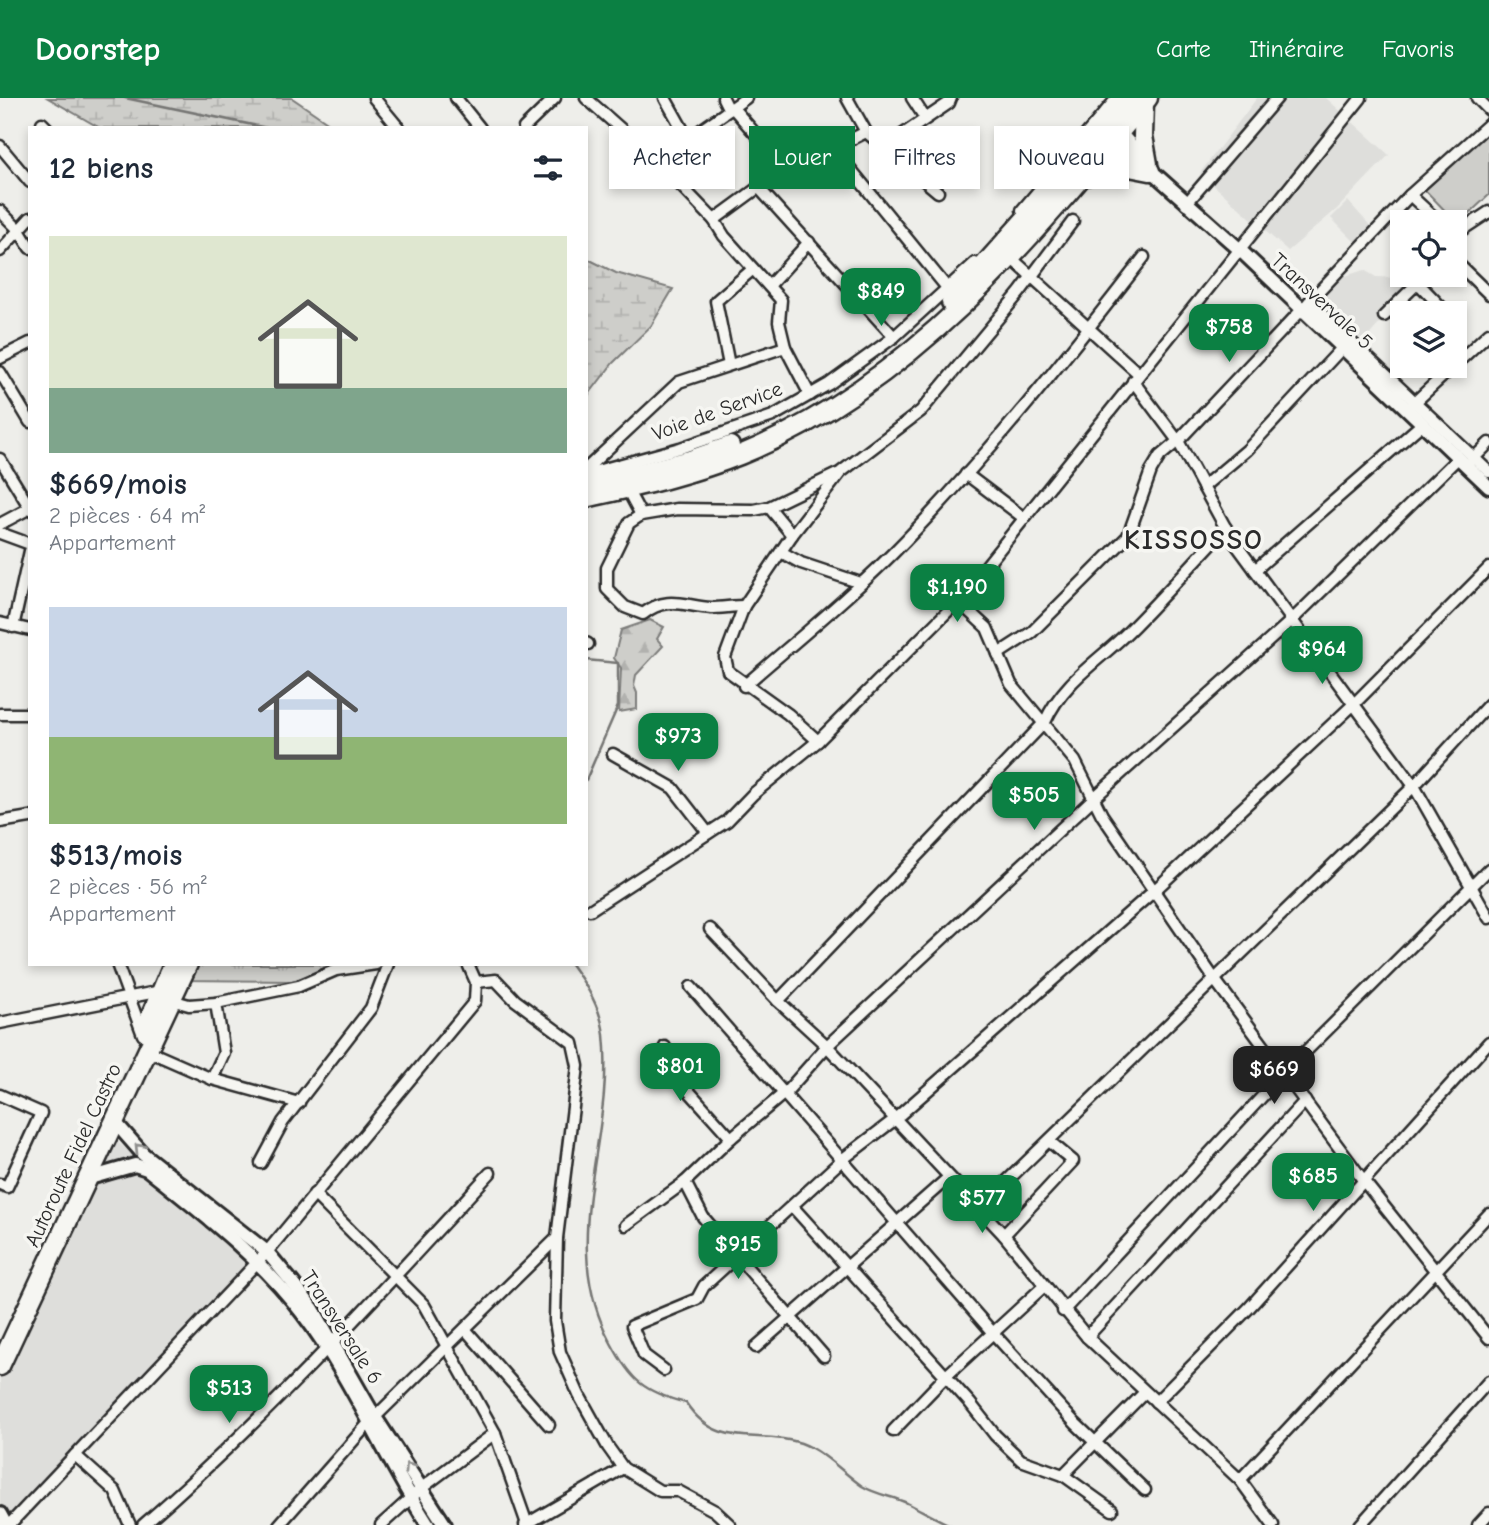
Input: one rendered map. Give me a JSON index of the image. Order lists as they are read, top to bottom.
{
  "streets": {
    "highway": ["Autoroute Fidel Castro"],
    "main road": ["Transvervale 5", "Transversale 6"],
    "street": ["Voie de Service"]
  },
  "crossings": [
    ["Autoroute Fidel Castro", "Transversale 6"]
  ],
  "districts": ["KISSOSSO"],
  "page": {
    "header": "Doorstep",
    "nav": ["Carte", "Itinéraire", "Favoris"],
    "chip": [
      "Acheter",
      "Louer",
      "Filtres",
      "Nouveau"
    ],
    "heading": "12 biens",
    "list": [
      {
        "name": "$669/mois",
        "note": "2 pièces · 64 m² · Appartement"
      },
      {
        "name": "$513/mois",
        "note": "2 pièces · 56 m² · Appartement"
      }
    ],
    "price": [
      "$849",
      "$758",
      "$1,190",
      "$964",
      "$973",
      "$505",
      "$801",
      "$669",
      "$685",
      "$577",
      "$915",
      "$513"
    ]
  }
}
